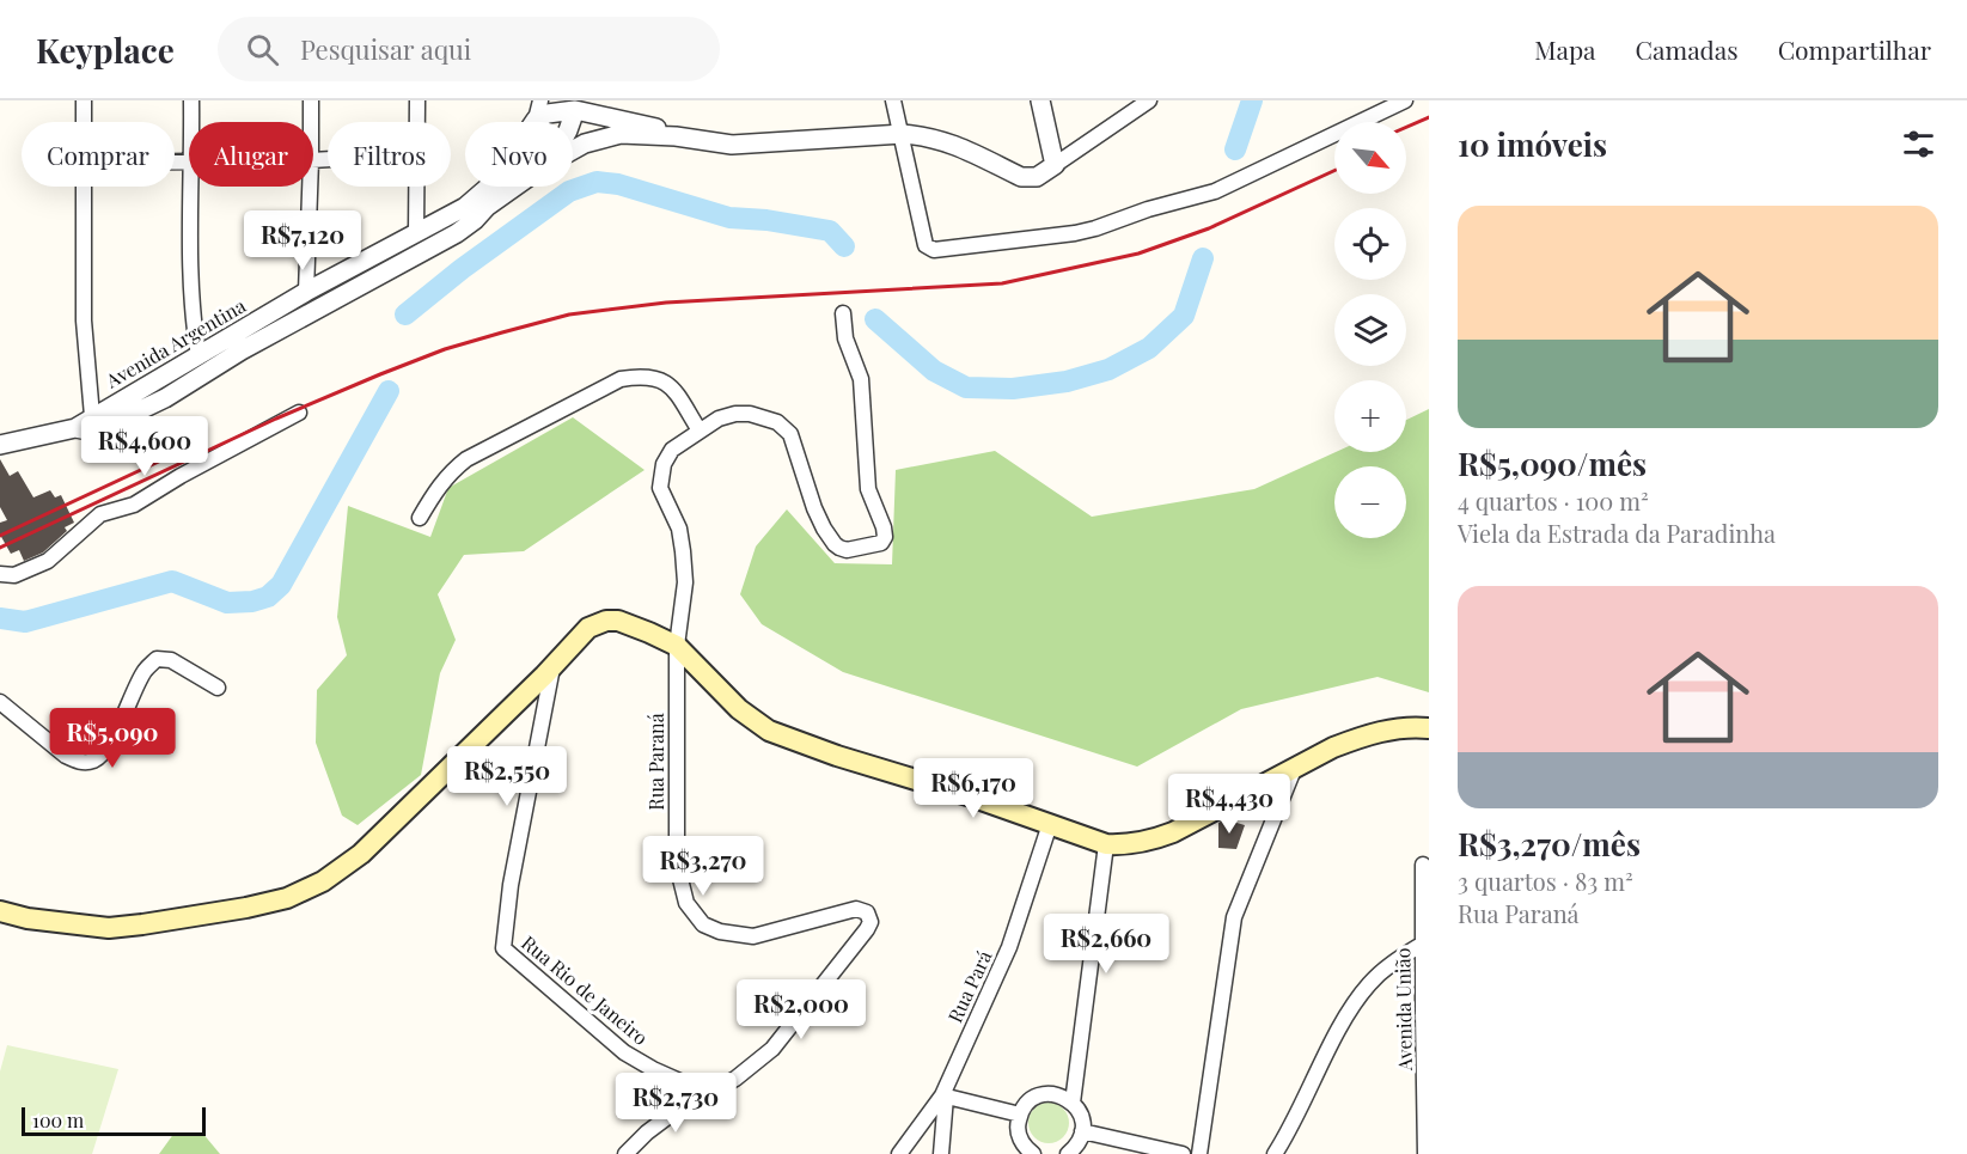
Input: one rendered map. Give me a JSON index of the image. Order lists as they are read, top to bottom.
{
  "streets": {
    "street": [
      "Avenida Argentina",
      "Rua Paraná",
      "Rua Pará",
      "Rua Rio de Janeiro",
      "Avenida União"
    ]
  },
  "crossings": [
    ["Rua Paraná", "Rua Rio de Janeiro"]
  ],
  "scale_bar": "100 m",
  "north": "bottom right",
  "page": {
    "header": "Keyplace",
    "search": "Pesquisar aqui",
    "nav": ["Mapa", "Camadas", "Compartilhar"],
    "heading": "10 imóveis",
    "map_buttons": ["+", "−"],
    "chip": [
      "Comprar",
      "Alugar",
      "Filtros",
      "Novo"
    ],
    "list": [
      {
        "name": "R$5,090/mês",
        "note": "4 quartos · 100 m² · Viela da Estrada da Paradinha"
      },
      {
        "name": "R$3,270/mês",
        "note": "3 quartos · 83 m² · Rua Paraná"
      }
    ],
    "price": [
      "R$7,120",
      "R$4,600",
      "R$5,090",
      "R$2,550",
      "R$6,170",
      "R$4,430",
      "R$3,270",
      "R$2,660",
      "R$2,000",
      "R$2,730"
    ],
    "scale": "100 m"
  }
}
